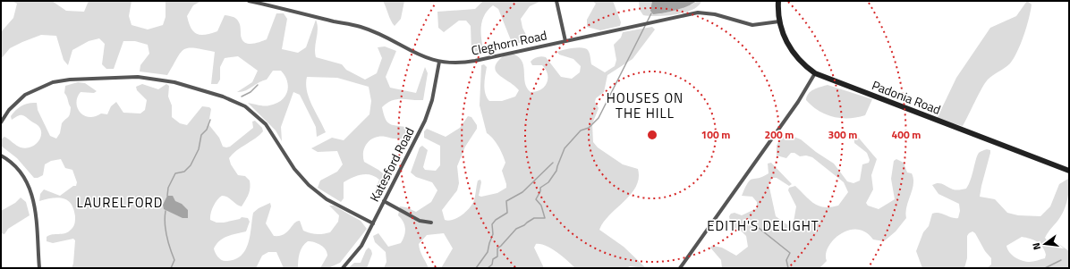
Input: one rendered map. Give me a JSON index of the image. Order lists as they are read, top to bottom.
{
  "streets": {
    "main road": ["Padonia Road"],
    "street": ["Cleghorn Road", "Katesford Road"]
  },
  "crossings": [
    ["Cleghorn Road", "Padonia Road"],
    ["Cleghorn Road", "Katesford Road"]
  ],
  "districts": ["HOUSES ON THE HILL", "LAURELFORD", "EDITH'S DELIGHT"],
  "north": "left",
  "rings": [
    "100 m",
    "200 m",
    "300 m",
    "400 m"
  ]
}
